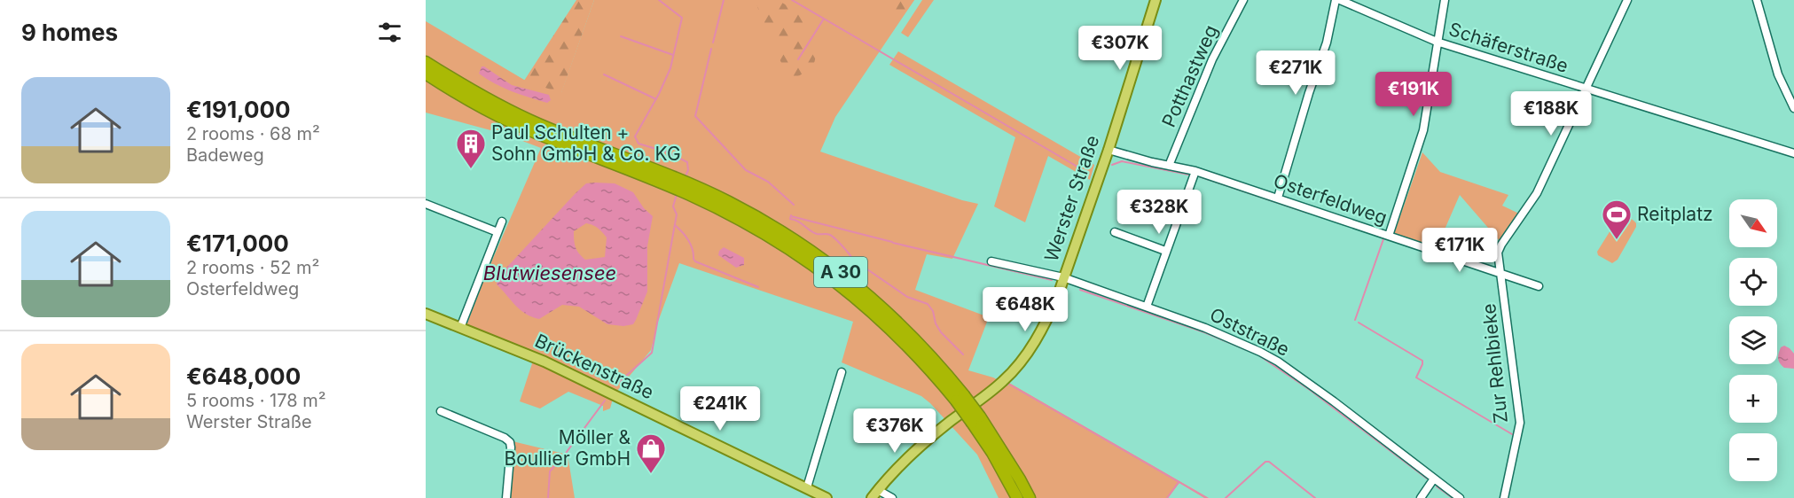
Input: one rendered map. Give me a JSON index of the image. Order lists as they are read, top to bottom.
{
  "streets": {
    "highway": ["A 30"],
    "main road": ["Werster Straße", "Brückenstraße"],
    "street": [
      "Schäferstraße",
      "Potthastweg",
      "Osterfeldweg",
      "Oststraße",
      "Zur Rehlbieke"
    ]
  },
  "crossings": [
    ["Schäferstraße", "Zur Rehlbieke"],
    ["Potthastweg", "Osterfeldweg"],
    ["Werster Straße", "Osterfeldweg"],
    ["Werster Straße", "Oststraße"],
    ["Osterfeldweg", "Zur Rehlbieke"]
  ],
  "water": ["Blutwiesensee"],
  "places": {
    "building": ["Paul Schulten + Sohn GmbH & Co. KG"],
    "sports": ["Reitplatz"],
    "shop": ["Möller & Boullier GmbH"]
  },
  "north": "bottom right",
  "page": {
    "heading": "9 homes",
    "price": [
      "€307K",
      "€271K",
      "€191K",
      "€188K",
      "€328K",
      "€171K",
      "€648K",
      "€241K",
      "€376K"
    ],
    "list": [
      {
        "name": "€191,000",
        "note": "2 rooms · 68 m² · Badeweg"
      },
      {
        "name": "€171,000",
        "note": "2 rooms · 52 m² · Osterfeldweg"
      },
      {
        "name": "€648,000",
        "note": "5 rooms · 178 m² · Werster Straße"
      }
    ],
    "map_buttons": ["+", "−"]
  }
}
